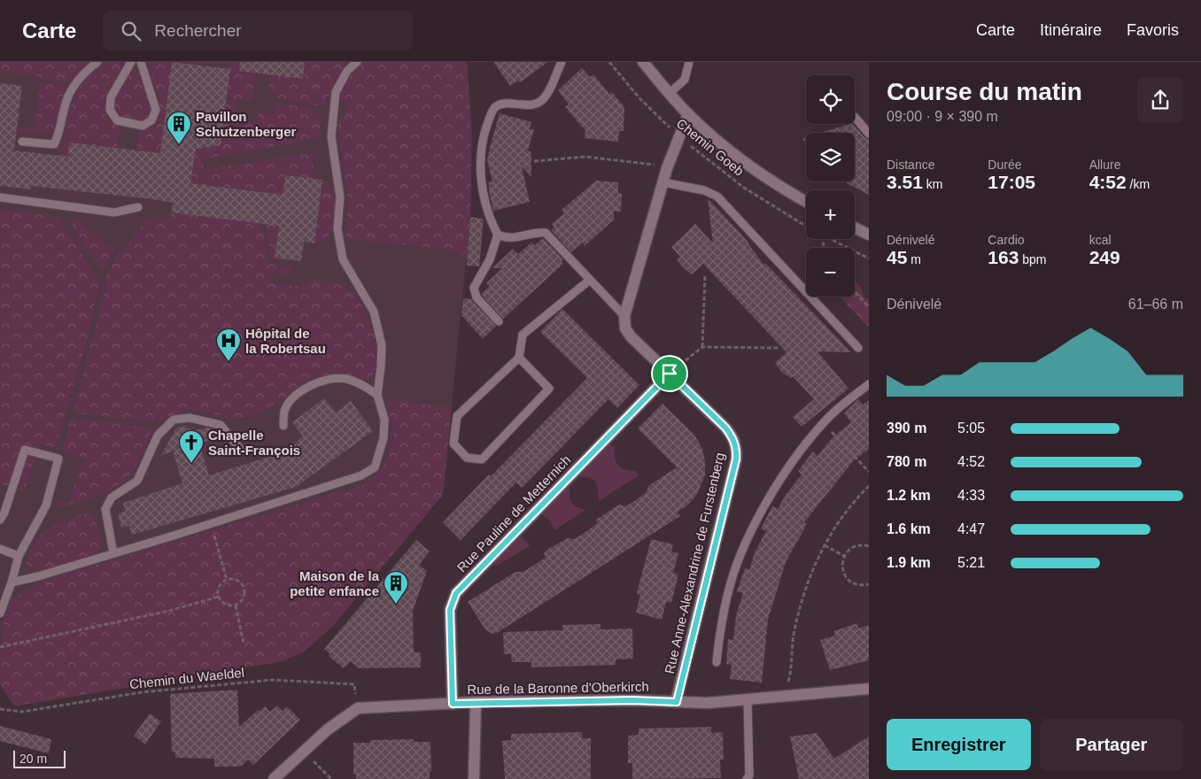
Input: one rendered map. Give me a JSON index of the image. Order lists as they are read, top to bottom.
{
  "streets": {
    "street": ["Rue Pauline de Metternich", "Rue Anne-Alexandrine de Furstenberg", "Rue de la Baronne d'Oberkirch"],
    "path": ["Chemin Goeb", "Chemin du Waeldel"]
  },
  "crossings": [
    ["Rue Pauline de Metternich", "Rue Anne-Alexandrine de Furstenberg"],
    ["Rue Pauline de Metternich", "Rue de la Baronne d'Oberkirch"],
    ["Rue Anne-Alexandrine de Furstenberg", "Rue de la Baronne d'Oberkirch"],
    ["Chemin du Waeldel", "Rue de la Baronne d'Oberkirch"]
  ],
  "places": {
    "building": ["Pavillon Schutzenberger", "Maison de la petite enfance"],
    "hospital": ["Hôpital de la Robertsau"],
    "church": ["Chapelle Saint-François"]
  },
  "scale_bar": "20 m",
  "page": {
    "header": "Carte",
    "search": "Rechercher",
    "nav": ["Carte", "Itinéraire", "Favoris"],
    "heading": ["Course du matin", "09:00 · 9 × 390 m"],
    "map_buttons": ["+", "−"],
    "stats": [
      ["Distance", "3.51 km"],
      ["Durée", "17:05"],
      ["Allure", "4:52 /km"],
      ["Dénivelé", "45 m"],
      ["Cardio", "163 bpm"],
      ["kcal", "249"]
    ],
    "chart": ["Dénivelé", "61–66 m"],
    "list": [
      {
        "name": "390 m",
        "note": "5:05"
      },
      {
        "name": "780 m",
        "note": "4:52"
      },
      {
        "name": "1.2 km",
        "note": "4:33"
      },
      {
        "name": "1.6 km",
        "note": "4:47"
      },
      {
        "name": "1.9 km",
        "note": "5:21"
      }
    ],
    "buttons": ["Enregistrer", "Partager"],
    "scale": "20 m"
  }
}
